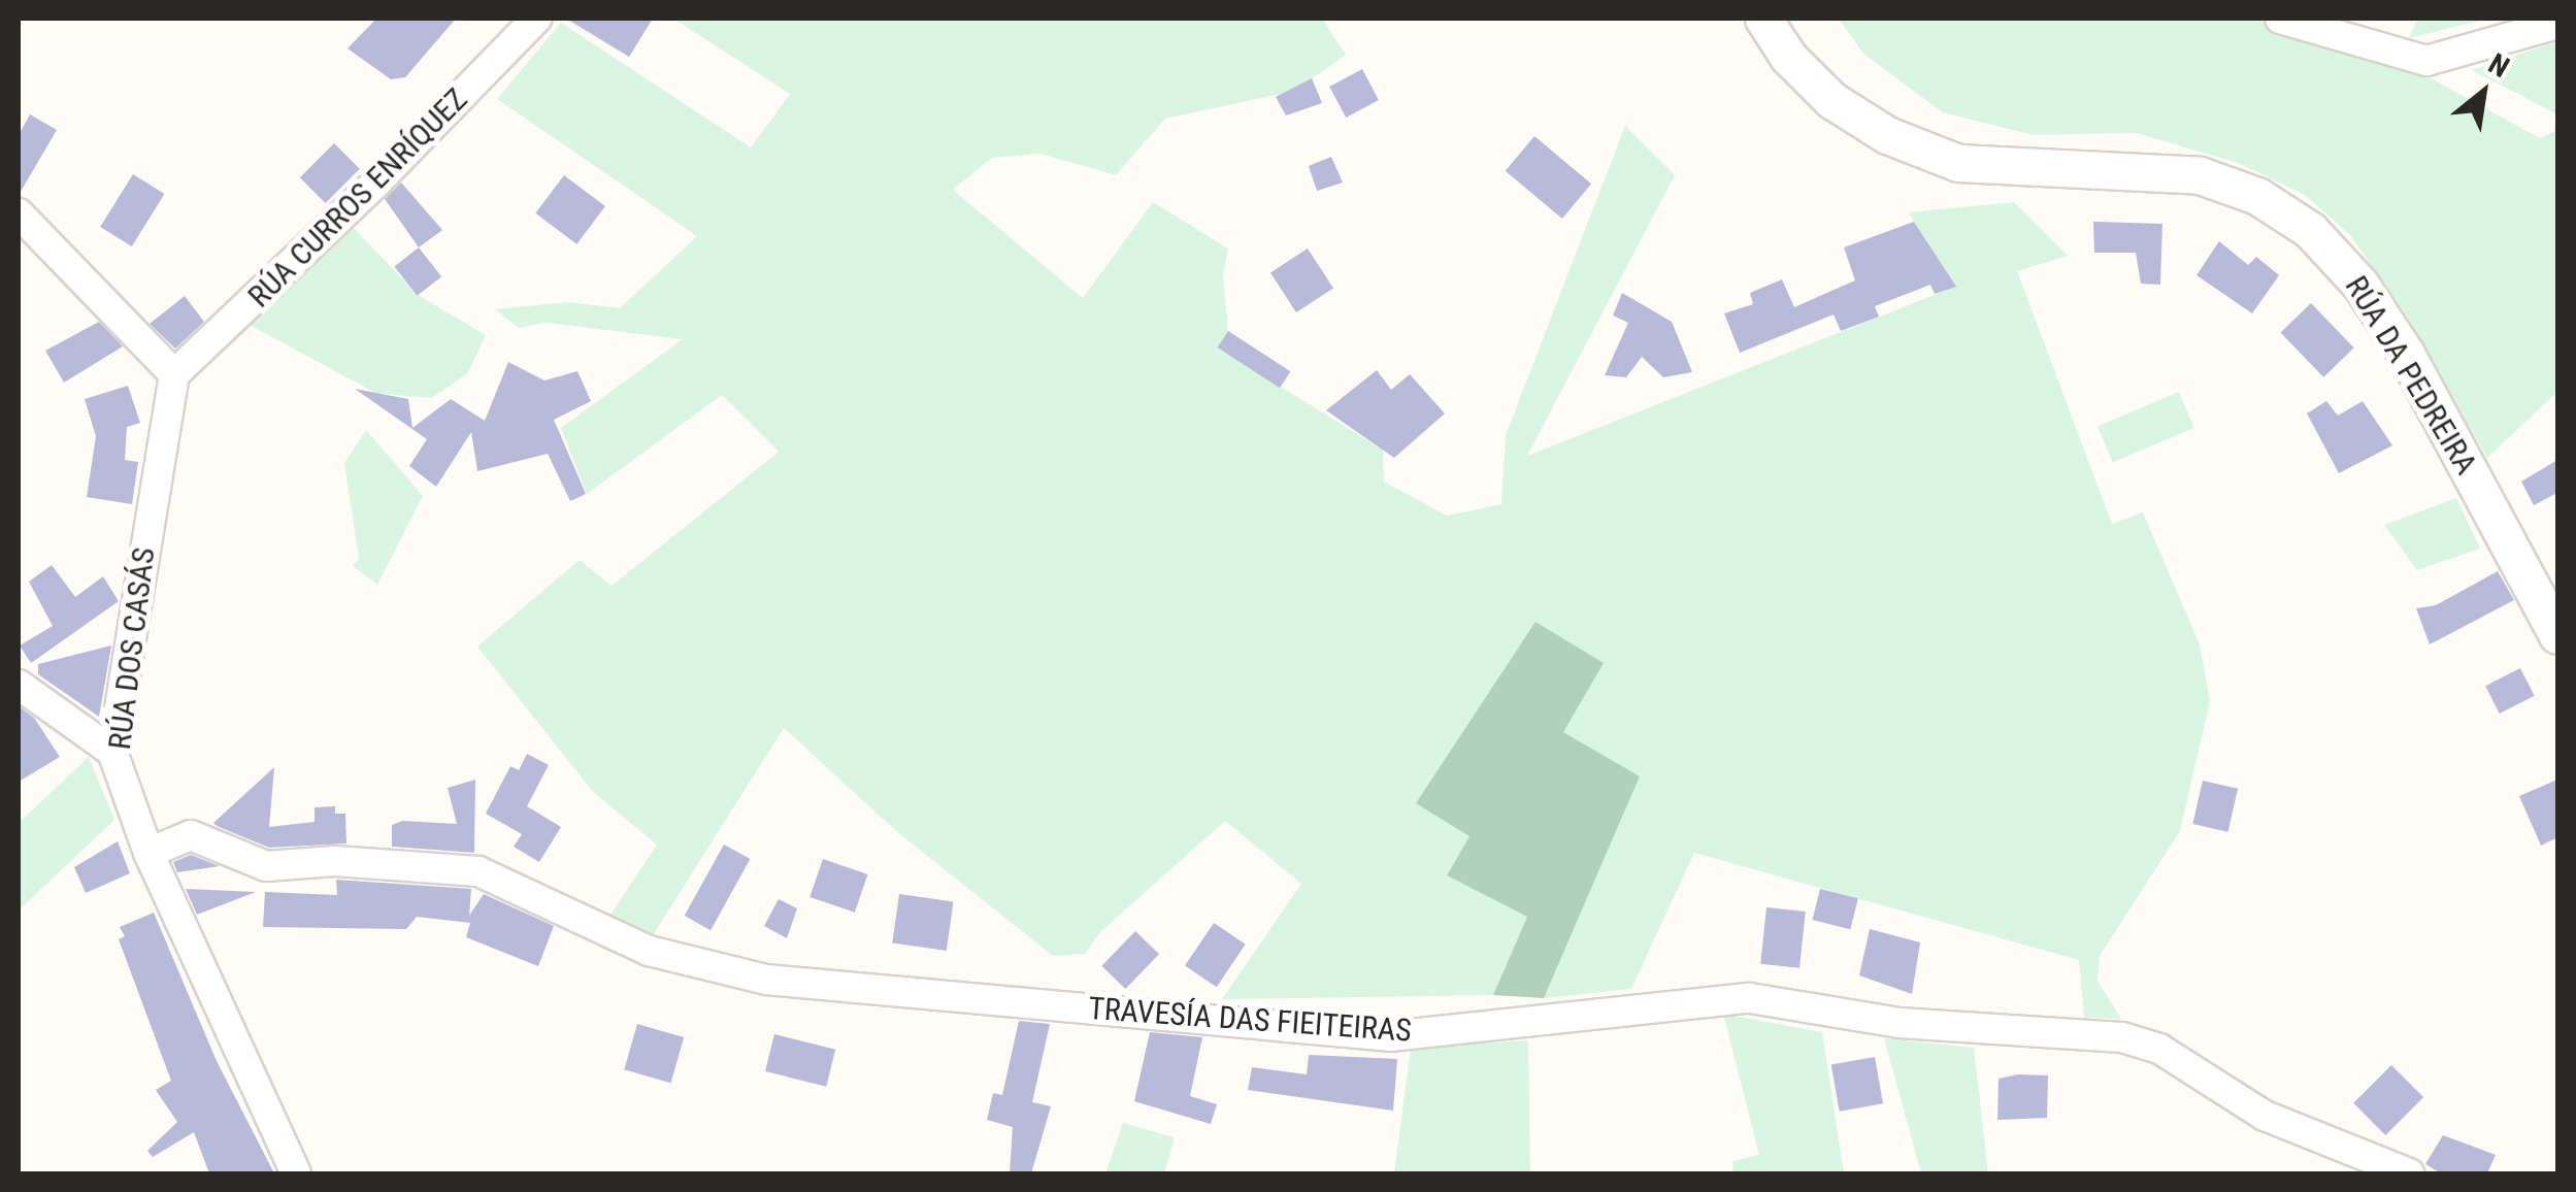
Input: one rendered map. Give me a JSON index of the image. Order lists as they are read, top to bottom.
{
  "streets": {
    "street": [
      "RÚA CURROS ENRÍQUEZ",
      "RÚA DA PEDREIRA",
      "RÚA DOS CASÁS",
      "TRAVESÍA DAS FIEITEIRAS"
    ]
  },
  "crossings": [
    ["RÚA CURROS ENRÍQUEZ", "RÚA DOS CASÁS"],
    ["RÚA DOS CASÁS", "TRAVESÍA DAS FIEITEIRAS"]
  ],
  "north": "top right"
}
